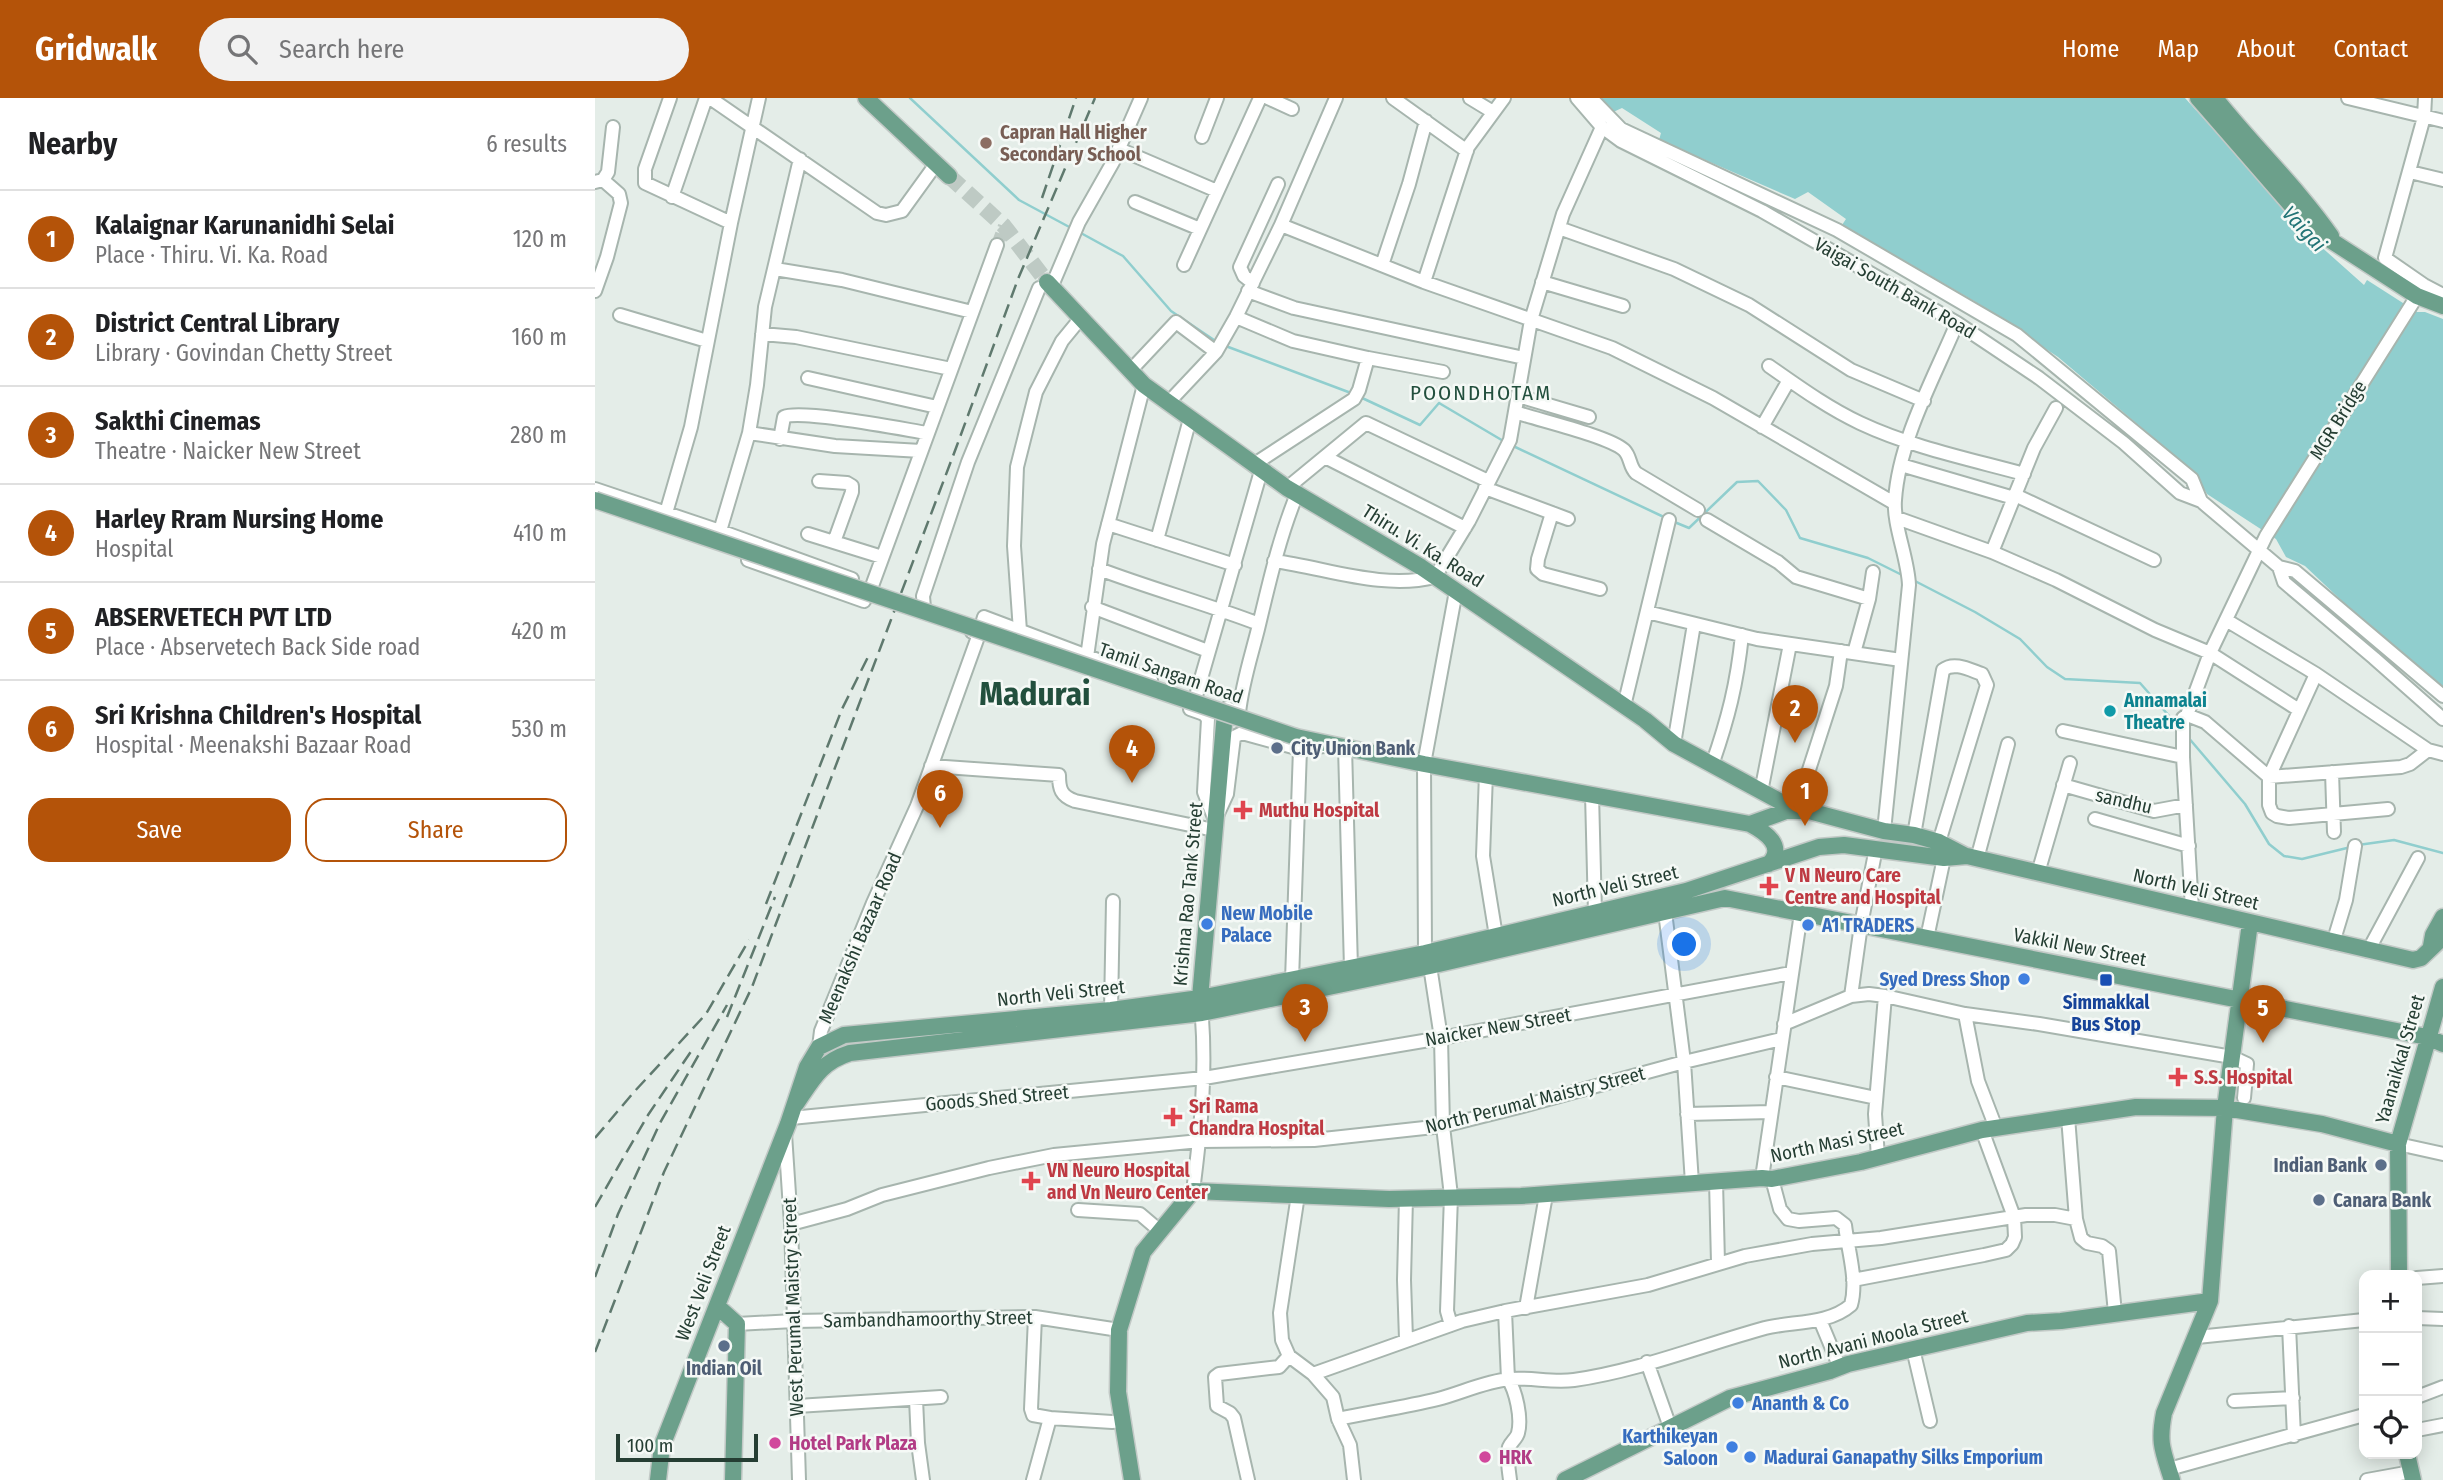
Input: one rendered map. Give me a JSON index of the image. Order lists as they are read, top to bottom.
{
  "streets": {
    "main road": [
      "Thiru. Vi. Ka. Road",
      "Tamil Sangam Road",
      "North Veli Street",
      "Krishna Rao Tank Street",
      "Vakkil New Street",
      "Yaanaikkal Street",
      "North Masi Street",
      "West Veli Street",
      "North Avani Moola Street"
    ],
    "street": [
      "Vaigai South Bank Road",
      "MGR Bridge",
      "sandhu",
      "Meenakshi Bazaar Road",
      "Naicker New Street",
      "Goods Shed Street",
      "North Perumal Maistry Street",
      "West Perumal Maistry Street",
      "Sambandhamoorthy Street"
    ]
  },
  "crossings": [
    ["Vaigai South Bank Road", "MGR Bridge"],
    ["Tamil Sangam Road", "Krishna Rao Tank Street"],
    ["North Veli Street", "Krishna Rao Tank Street"],
    ["North Veli Street", "Meenakshi Bazaar Road"],
    ["North Veli Street", "Vakkil New Street"],
    ["North Veli Street", "West Veli Street"],
    ["Meenakshi Bazaar Road", "West Veli Street"],
    ["Vakkil New Street", "Yaanaikkal Street"],
    ["Naicker New Street", "Goods Shed Street"],
    ["Yaanaikkal Street", "North Masi Street"],
    ["Goods Shed Street", "West Veli Street"],
    ["Goods Shed Street", "West Perumal Maistry Street"],
    ["North Perumal Maistry Street", "West Perumal Maistry Street"],
    ["West Veli Street", "West Perumal Maistry Street"],
    ["West Perumal Maistry Street", "Sambandhamoorthy Street"]
  ],
  "districts": ["POONDHOTAM", "Madurai"],
  "water": ["Vaigai"],
  "places": {
    "other": [
      "Capran Hall Higher Secondary School",
      "Annamalai Theatre",
      "City Union Bank",
      "New Mobile Palace",
      "A1 TRADERS",
      "Syed Dress Shop",
      "Indian Bank",
      "Canara Bank",
      "Indian Oil",
      "Ananth & Co",
      "Hotel Park Plaza",
      "Karthikeyan Saloon",
      "HRK",
      "Madurai Ganapathy Silks Emporium"
    ],
    "health": [
      "Muthu Hospital",
      "V N Neuro Care Centre and Hospital",
      "S.S. Hospital",
      "Sri Rama Chandra Hospital",
      "VN Neuro Hospital and Vn Neuro Center"
    ],
    "transit": ["Simmakkal Bus Stop"]
  },
  "scale_bar": "100 m",
  "page": {
    "header": "Gridwalk",
    "search": "Search here",
    "nav": [
      "Home",
      "Map",
      "About",
      "Contact"
    ],
    "heading": ["Nearby", "6 results"],
    "list": [
      {
        "mark": "1",
        "name": "Kalaignar Karunanidhi Selai",
        "note": "Place · Thiru. Vi. Ka. Road",
        "value": "120 m"
      },
      {
        "mark": "2",
        "name": "District Central Library",
        "note": "Library · Govindan Chetty Street",
        "value": "160 m"
      },
      {
        "mark": "3",
        "name": "Sakthi Cinemas",
        "note": "Theatre · Naicker New Street",
        "value": "280 m"
      },
      {
        "mark": "4",
        "name": "Harley Rram Nursing Home",
        "note": "Hospital",
        "value": "410 m"
      },
      {
        "mark": "5",
        "name": "ABSERVETECH PVT LTD",
        "note": "Place · Abservetech Back Side road",
        "value": "420 m"
      },
      {
        "mark": "6",
        "name": "Sri Krishna Children's Hospital",
        "note": "Hospital · Meenakshi Bazaar Road",
        "value": "530 m"
      }
    ],
    "pins": [
      "2",
      "4",
      "1",
      "6",
      "3",
      "5"
    ],
    "buttons": ["Save", "Share"],
    "map_buttons": ["+", "−"],
    "scale": "100 m"
  }
}
